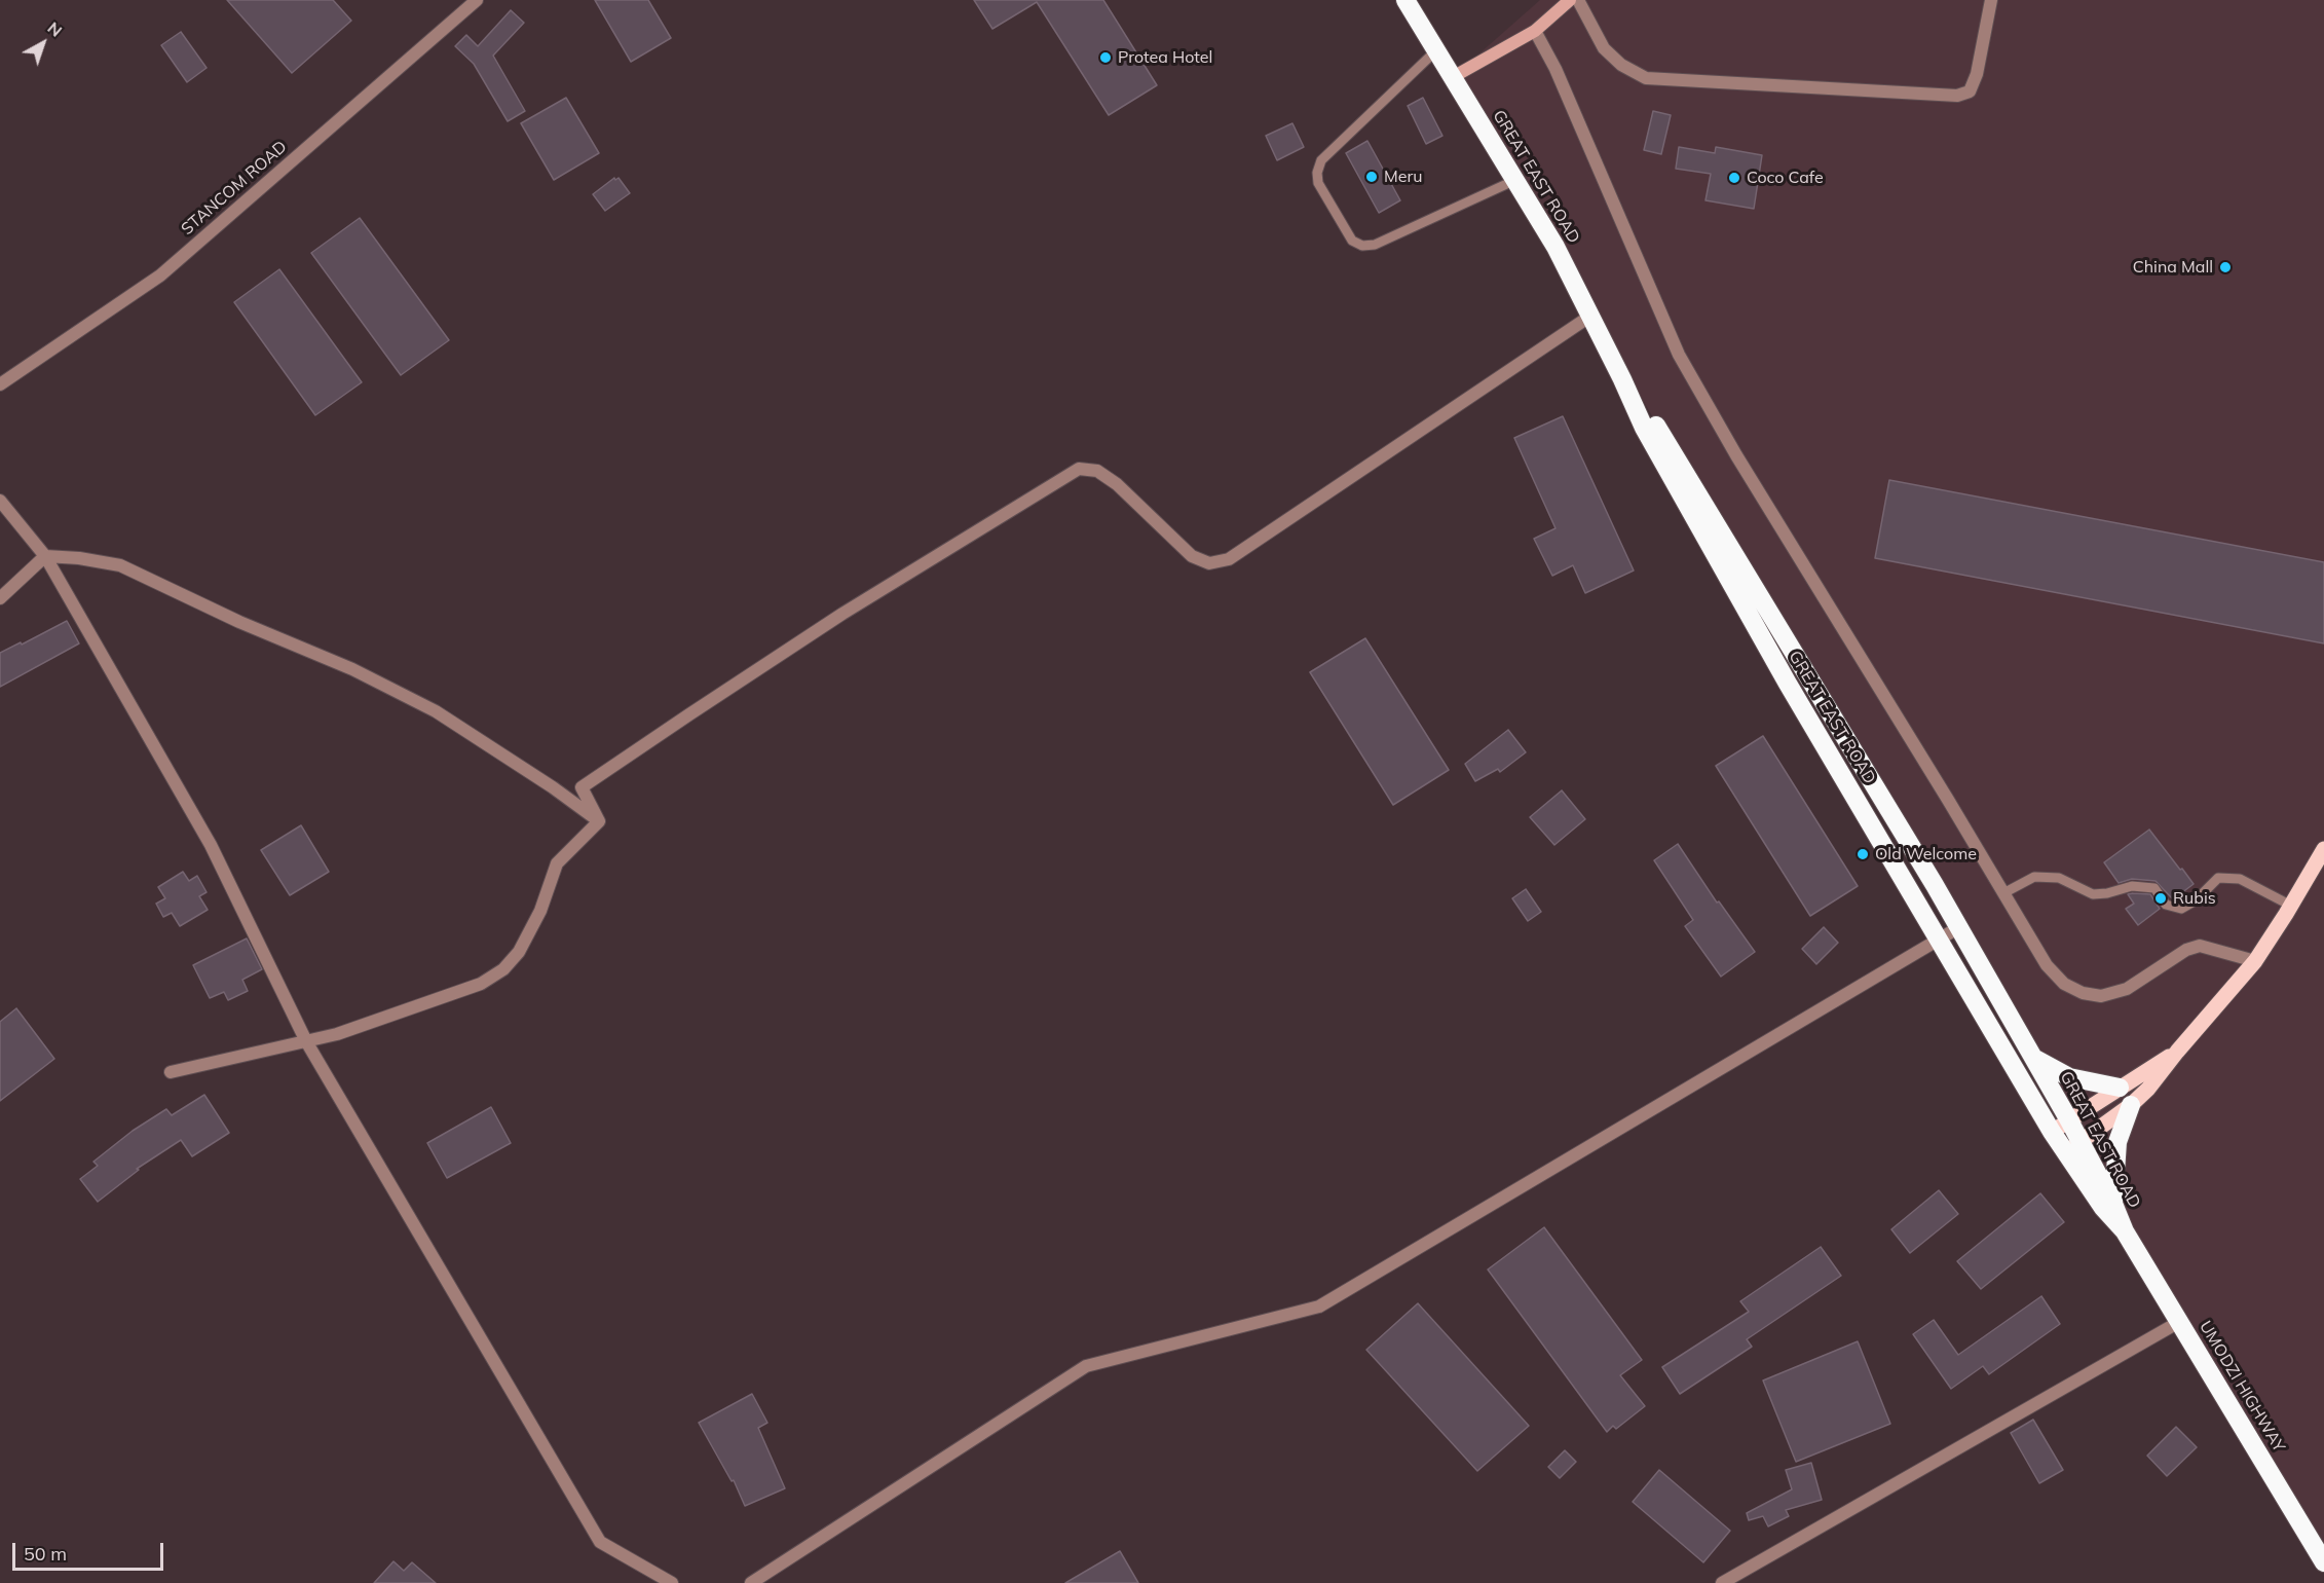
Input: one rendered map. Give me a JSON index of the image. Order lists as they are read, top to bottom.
{
  "streets": {
    "highway": ["GREAT EAST ROAD", "UMODZI HIGHWAY"],
    "street": ["STANCOM ROAD"]
  },
  "crossings": [
    ["GREAT EAST ROAD", "UMODZI HIGHWAY"]
  ],
  "places": [
    "Protea Hotel",
    "Meru",
    "Coco Cafe",
    "China Mall",
    "Old Welcome",
    "Rubis"
  ],
  "scale_bar": "50 m",
  "north": "top right"
}
